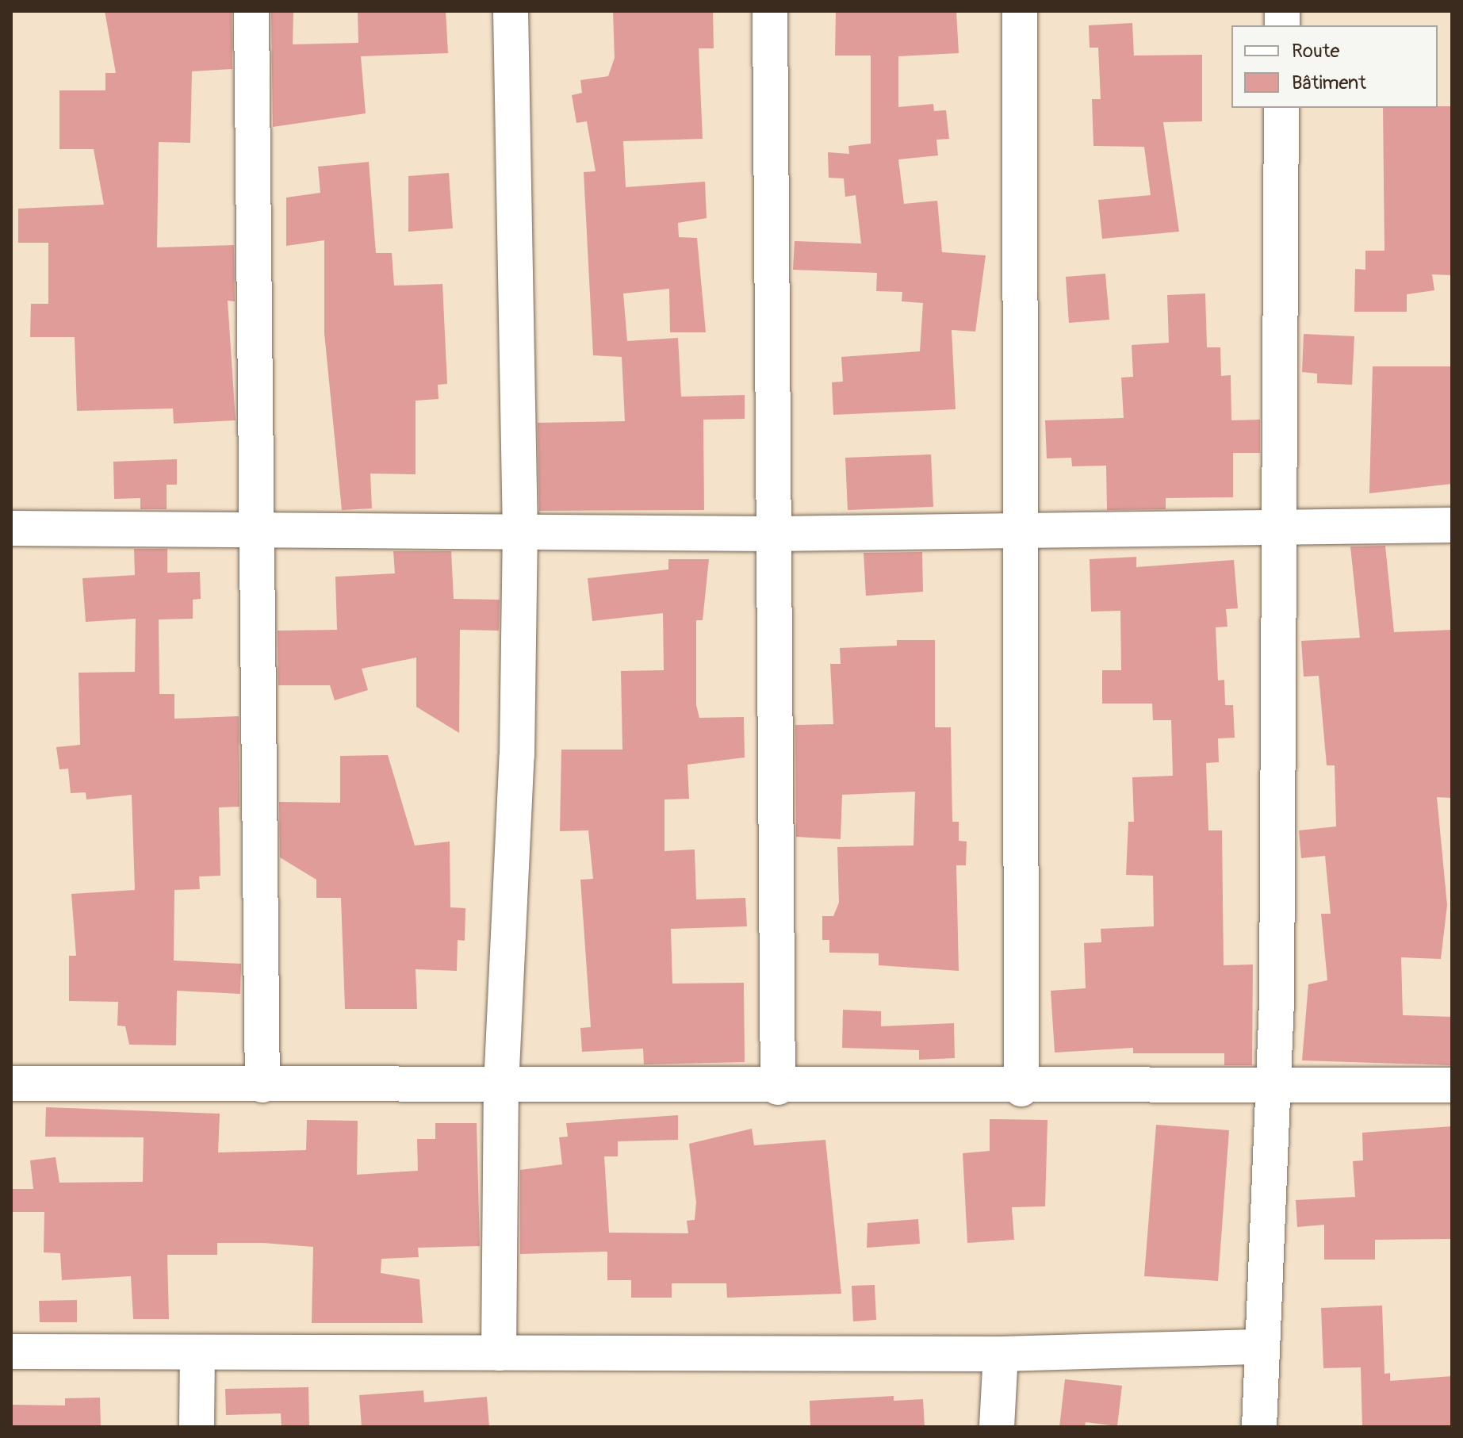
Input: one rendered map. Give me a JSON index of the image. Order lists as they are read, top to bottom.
{
  "legend": ["Route", "Bâtiment"]
}
